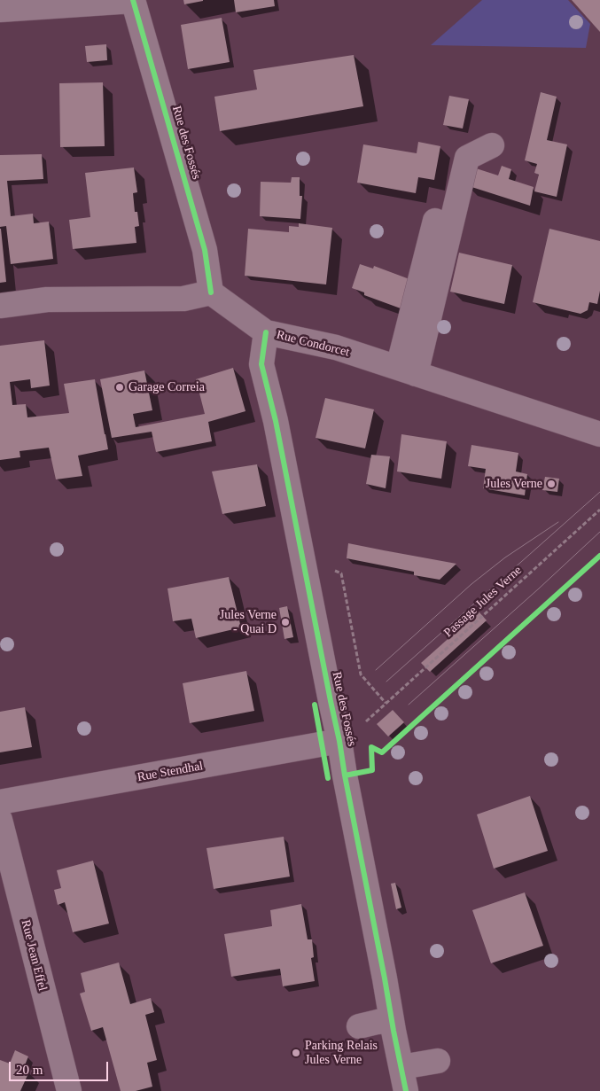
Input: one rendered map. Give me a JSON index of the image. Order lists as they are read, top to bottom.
{
  "streets": {
    "street": [
      "Rue des Fossés",
      "Rue Condorcet",
      "Rue Stendhal",
      "Rue Jean Effel"
    ],
    "path": ["Passage Jules Verne"]
  },
  "crossings": [
    ["Rue des Fossés", "Rue Condorcet"],
    ["Rue des Fossés", "Rue Stendhal"]
  ],
  "places": [
    "Garage Correia",
    "Jules Verne",
    "Jules Verne - Quai D",
    "Parking Relais Jules Verne"
  ],
  "scale_bar": "20 m"
}
